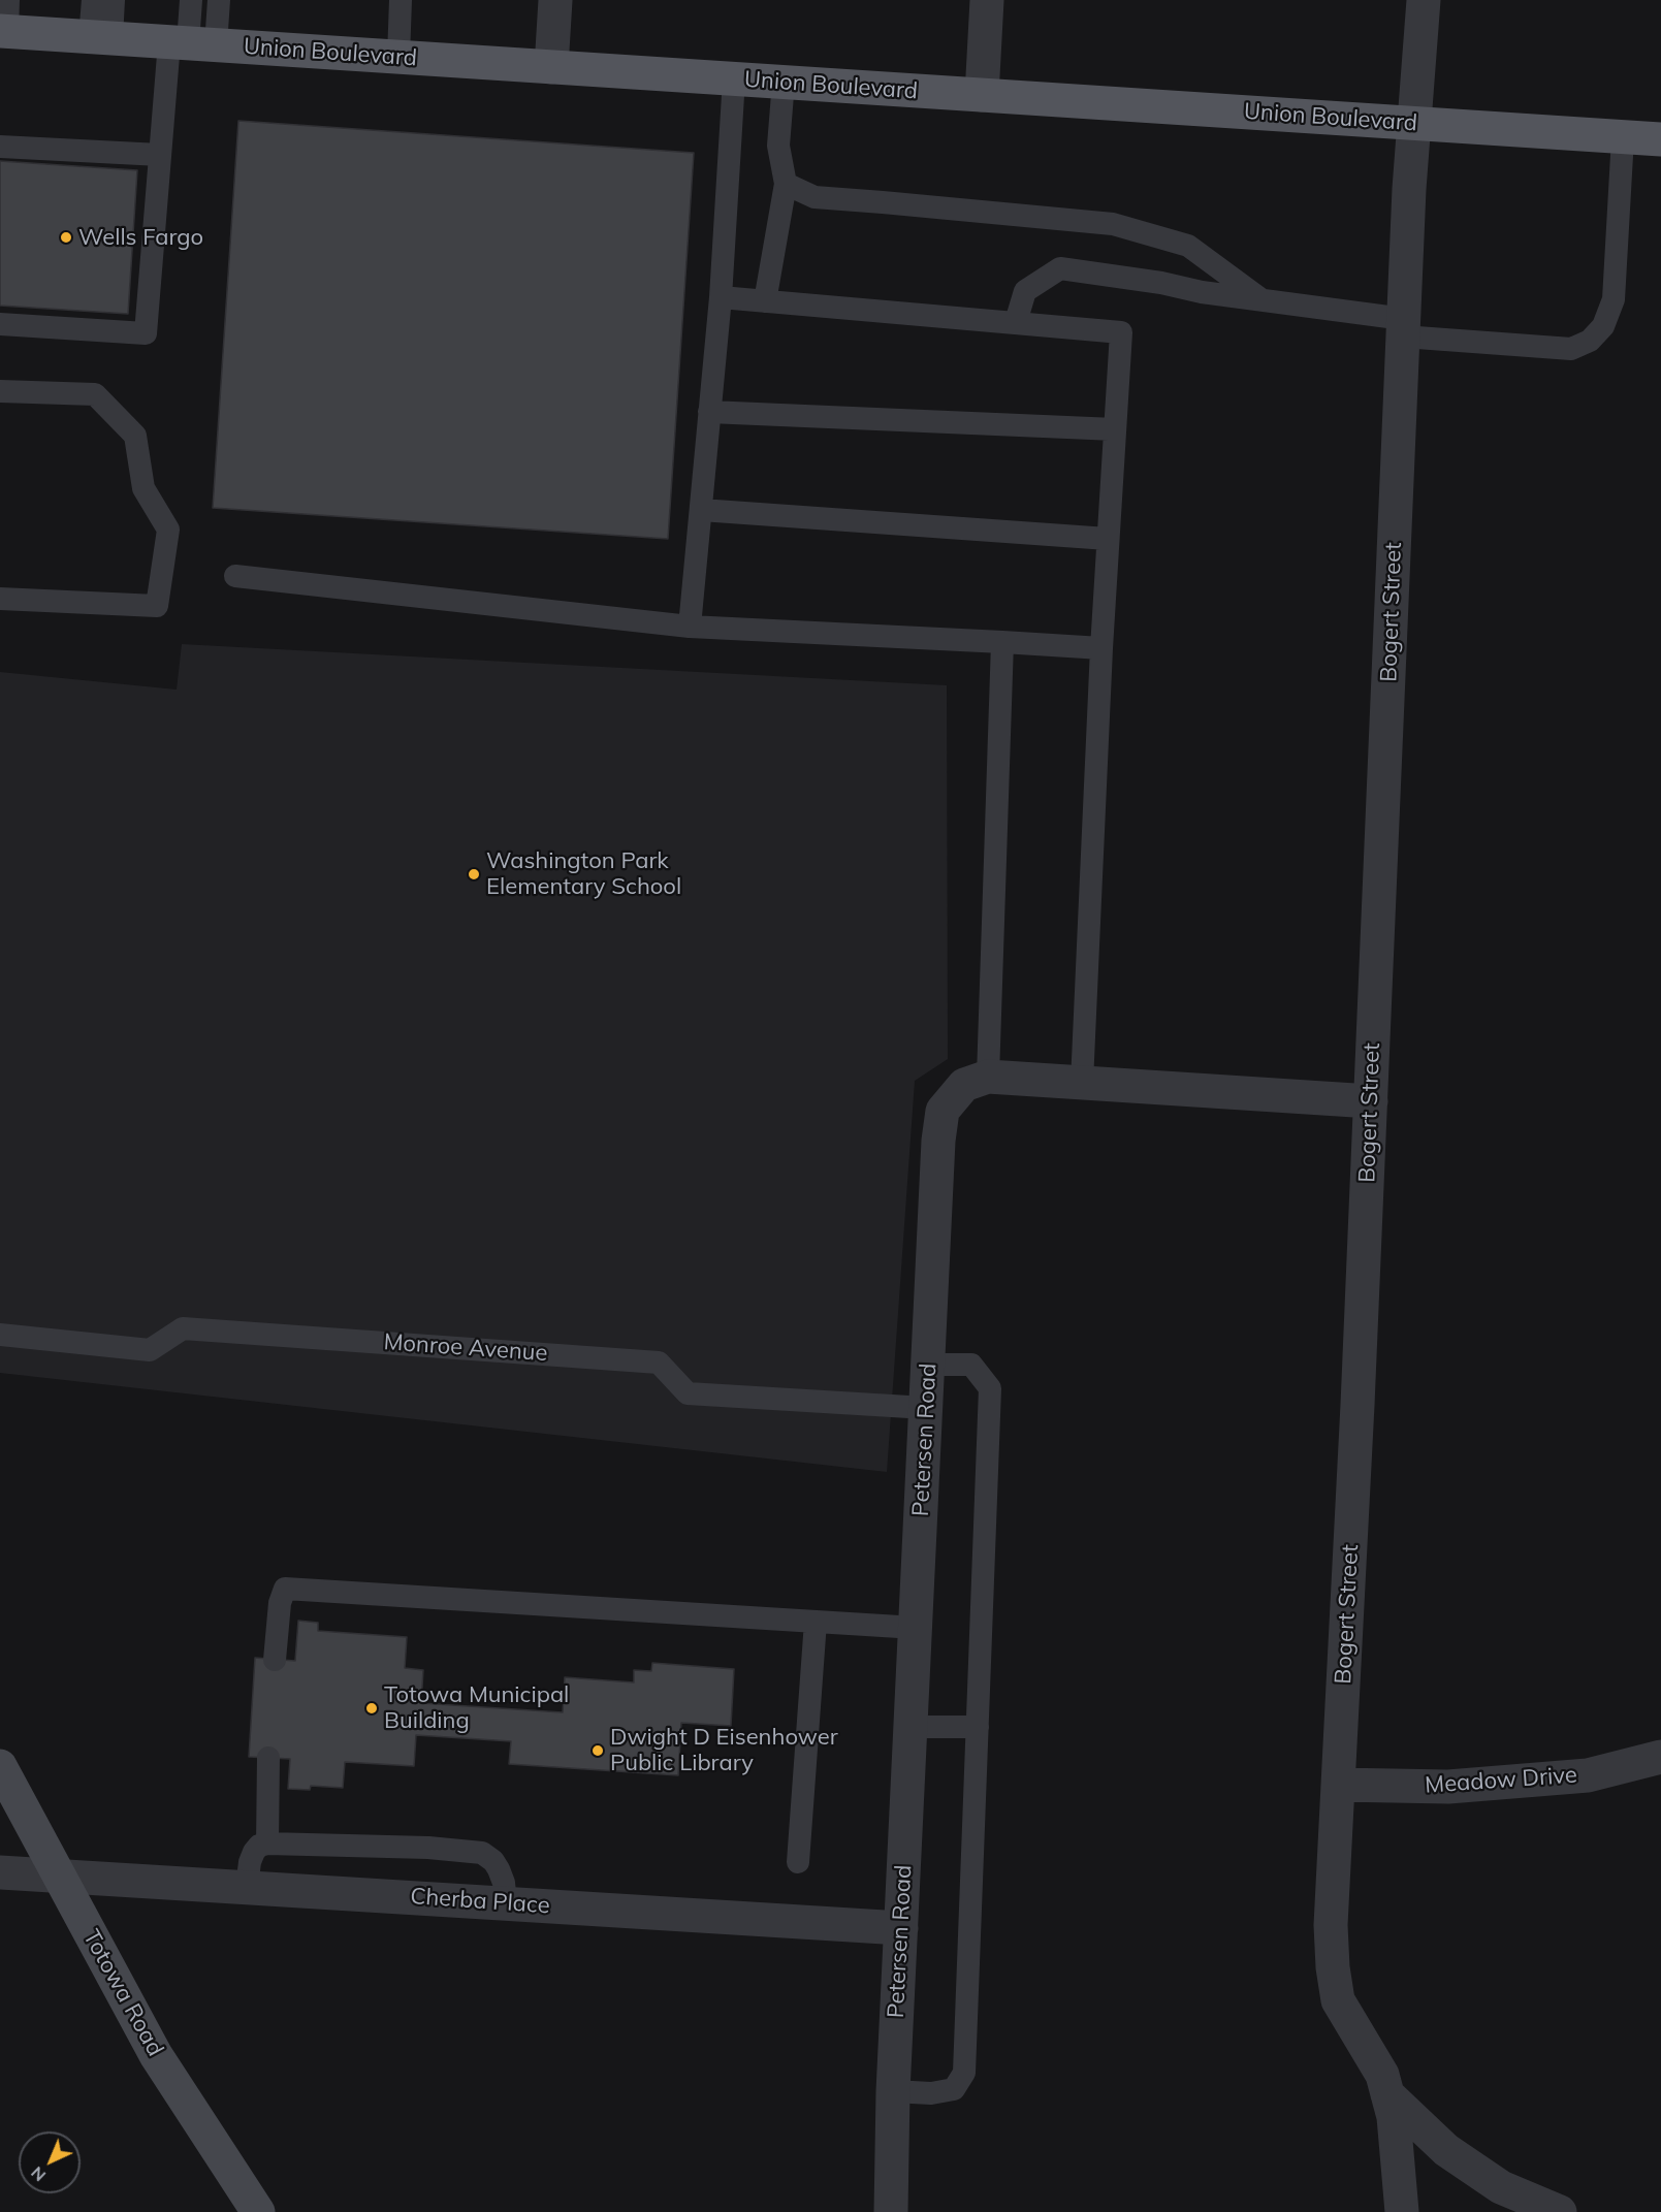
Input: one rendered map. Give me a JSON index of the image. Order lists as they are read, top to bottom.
{
  "streets": {
    "main road": ["Union Boulevard", "Totowa Road"],
    "street": [
      "Bogert Street",
      "Petersen Road",
      "Meadow Drive",
      "Cherba Place"
    ],
    "lane": ["Monroe Avenue"]
  },
  "crossings": [
    ["Union Boulevard", "Bogert Street"],
    ["Bogert Street", "Petersen Road"],
    ["Bogert Street", "Meadow Drive"],
    ["Monroe Avenue", "Petersen Road"],
    ["Petersen Road", "Cherba Place"],
    ["Cherba Place", "Totowa Road"]
  ],
  "places": [
    "Wells Fargo",
    "Washington Park Elementary School",
    "Totowa Municipal Building",
    "Dwight D Eisenhower Public Library"
  ],
  "north": "bottom left"
}
